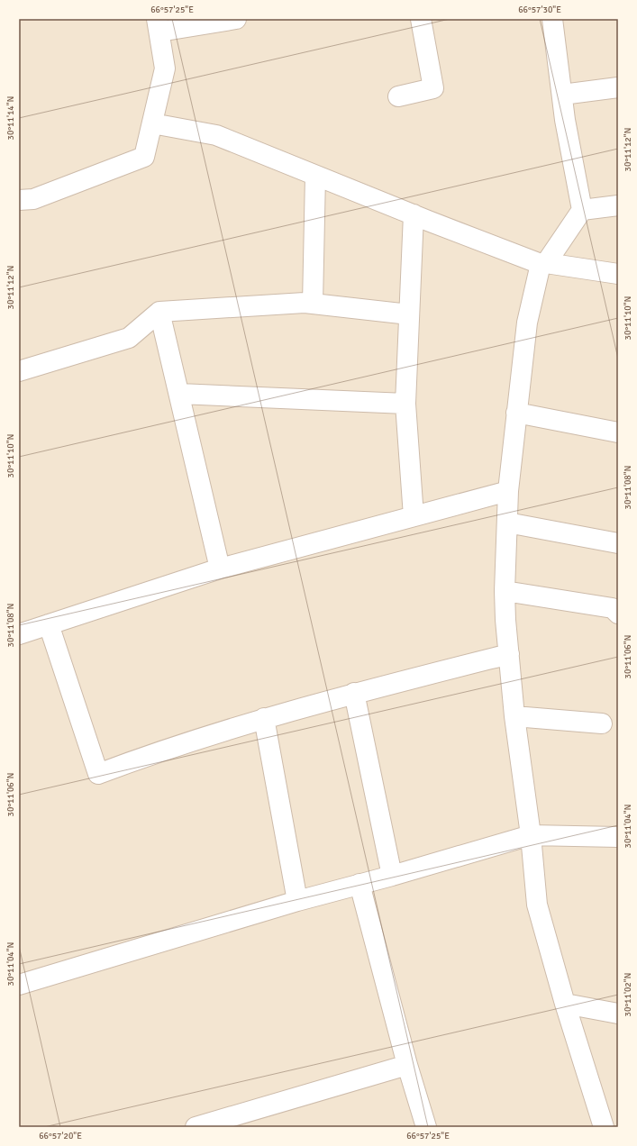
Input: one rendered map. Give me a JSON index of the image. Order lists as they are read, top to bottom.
{
  "coordinates": [
    "66°57'25\"E",
    "66°57'30\"E",
    "30°11'14\"N",
    "30°11'12\"N",
    "30°11'10\"N",
    "30°11'08\"N",
    "30°11'06\"N",
    "30°11'04\"N",
    "30°11'02\"N",
    "66°57'20\"E"
  ]
}
